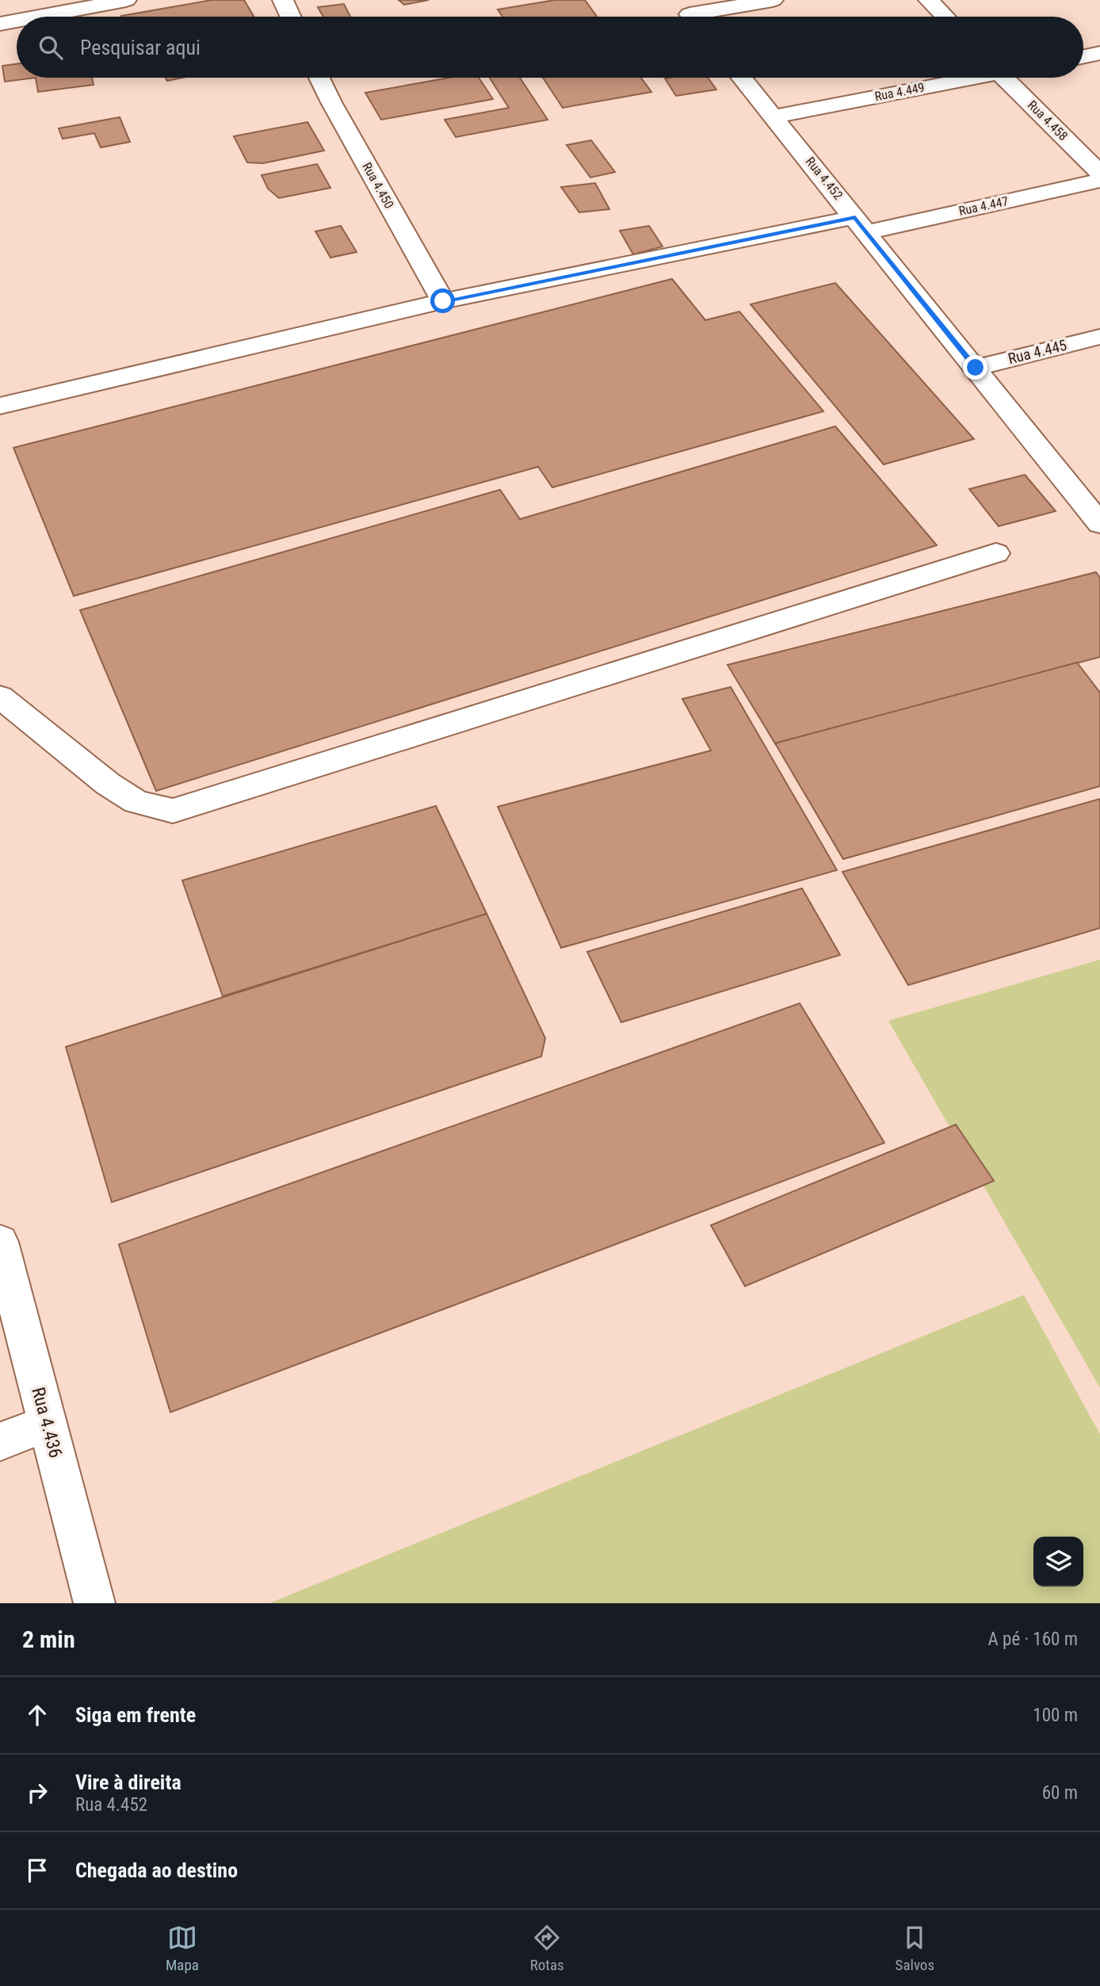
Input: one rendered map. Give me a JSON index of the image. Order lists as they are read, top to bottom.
{
  "streets": {
    "street": [
      "Rua 4.449",
      "Rua 4.458",
      "Rua 4.452",
      "Rua 4.450",
      "Rua 4.447",
      "Rua 4.445",
      "Rua 4.436"
    ]
  },
  "crossings": [
    ["Rua 4.449", "Rua 4.452"],
    ["Rua 4.452", "Rua 4.447"],
    ["Rua 4.452", "Rua 4.445"],
    ["Rua 4.450", "Rua 4.447"]
  ],
  "page": {
    "search": "Pesquisar aqui",
    "heading": ["2 min", "A pé · 160 m"],
    "list": [
      ["Siga em frente", "100 m"],
      ["Vire à direita", "Rua 4.452", "60 m"],
      "Chegada ao destino"
    ],
    "nav": ["Mapa", "Rotas", "Salvos"]
  }
}
